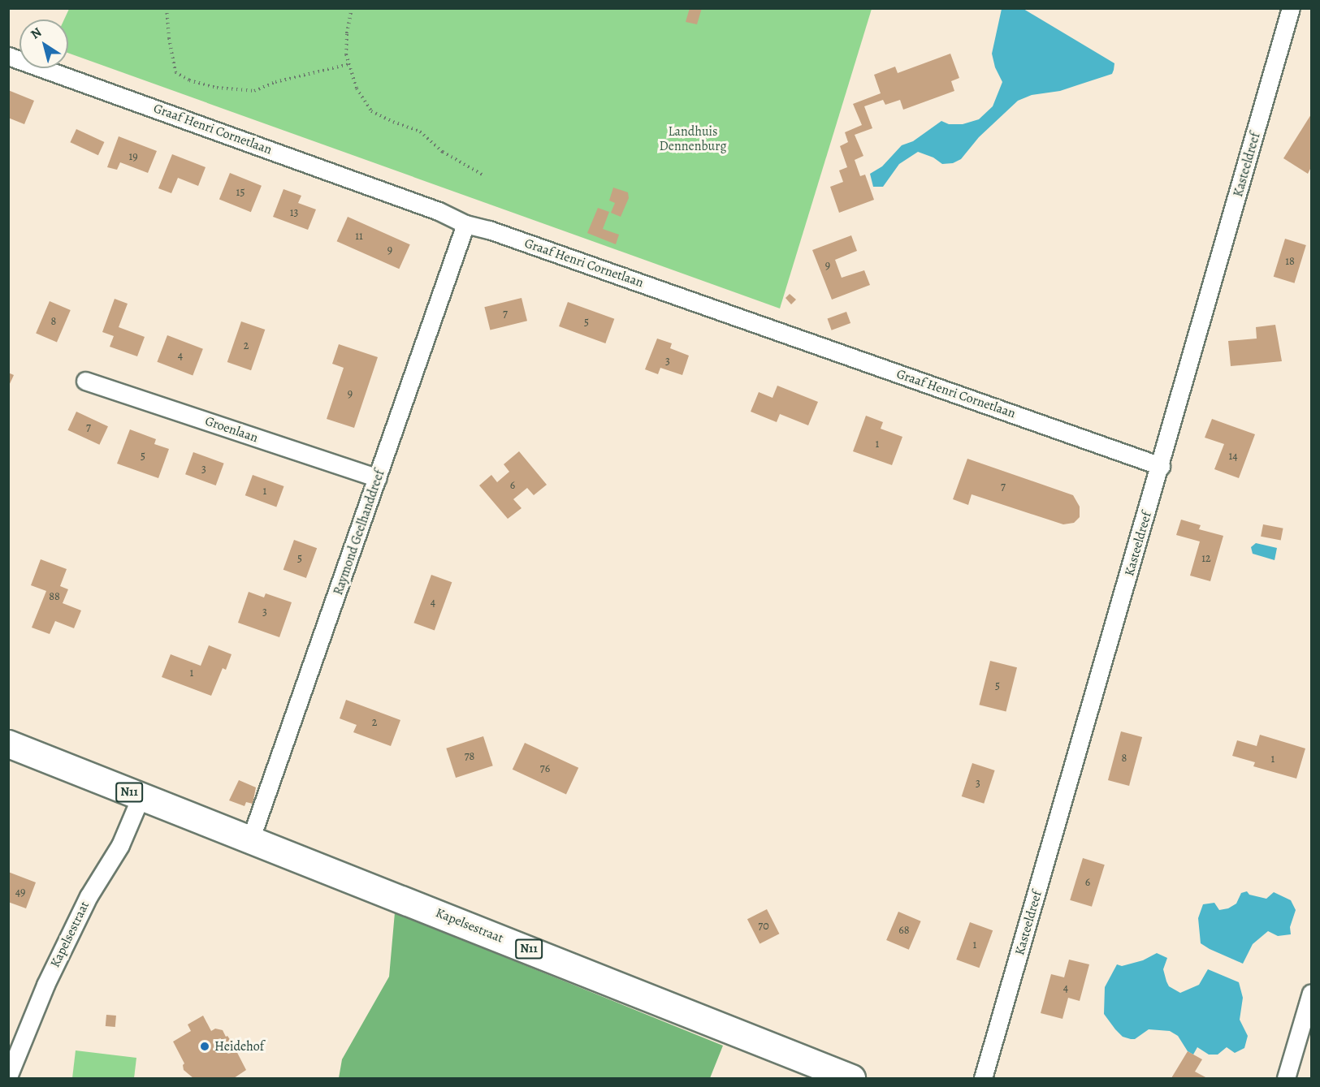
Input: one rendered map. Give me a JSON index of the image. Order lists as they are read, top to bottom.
{
  "streets": {
    "main road": ["N11", "Kapelsestraat"],
    "street": [
      "Graaf Henri Cornetlaan",
      "Kasteeldreef",
      "Groenlaan",
      "Raymond Geelhanddreef"
    ]
  },
  "crossings": [
    ["Graaf Henri Cornetlaan", "Kasteeldreef"],
    ["Graaf Henri Cornetlaan", "Raymond Geelhanddreef"],
    ["Groenlaan", "Raymond Geelhanddreef"],
    ["Raymond Geelhanddreef", "Kapelsestraat"]
  ],
  "parks": ["Landhuis Dennenburg"],
  "places": ["Heidehof"],
  "house_numbers": [
    "19",
    "15",
    "13",
    "11",
    "9",
    "18",
    "9",
    "7",
    "8",
    "5",
    "2",
    "4",
    "3",
    "9",
    "7",
    "1",
    "5",
    "14",
    "3",
    "6",
    "7",
    "1",
    "5",
    "12",
    "88",
    "4",
    "3",
    "1",
    "5",
    "2",
    "78",
    "8",
    "1",
    "76",
    "3",
    "6",
    "49",
    "70",
    "68",
    "1",
    "4"
  ],
  "north": "top left"
}
